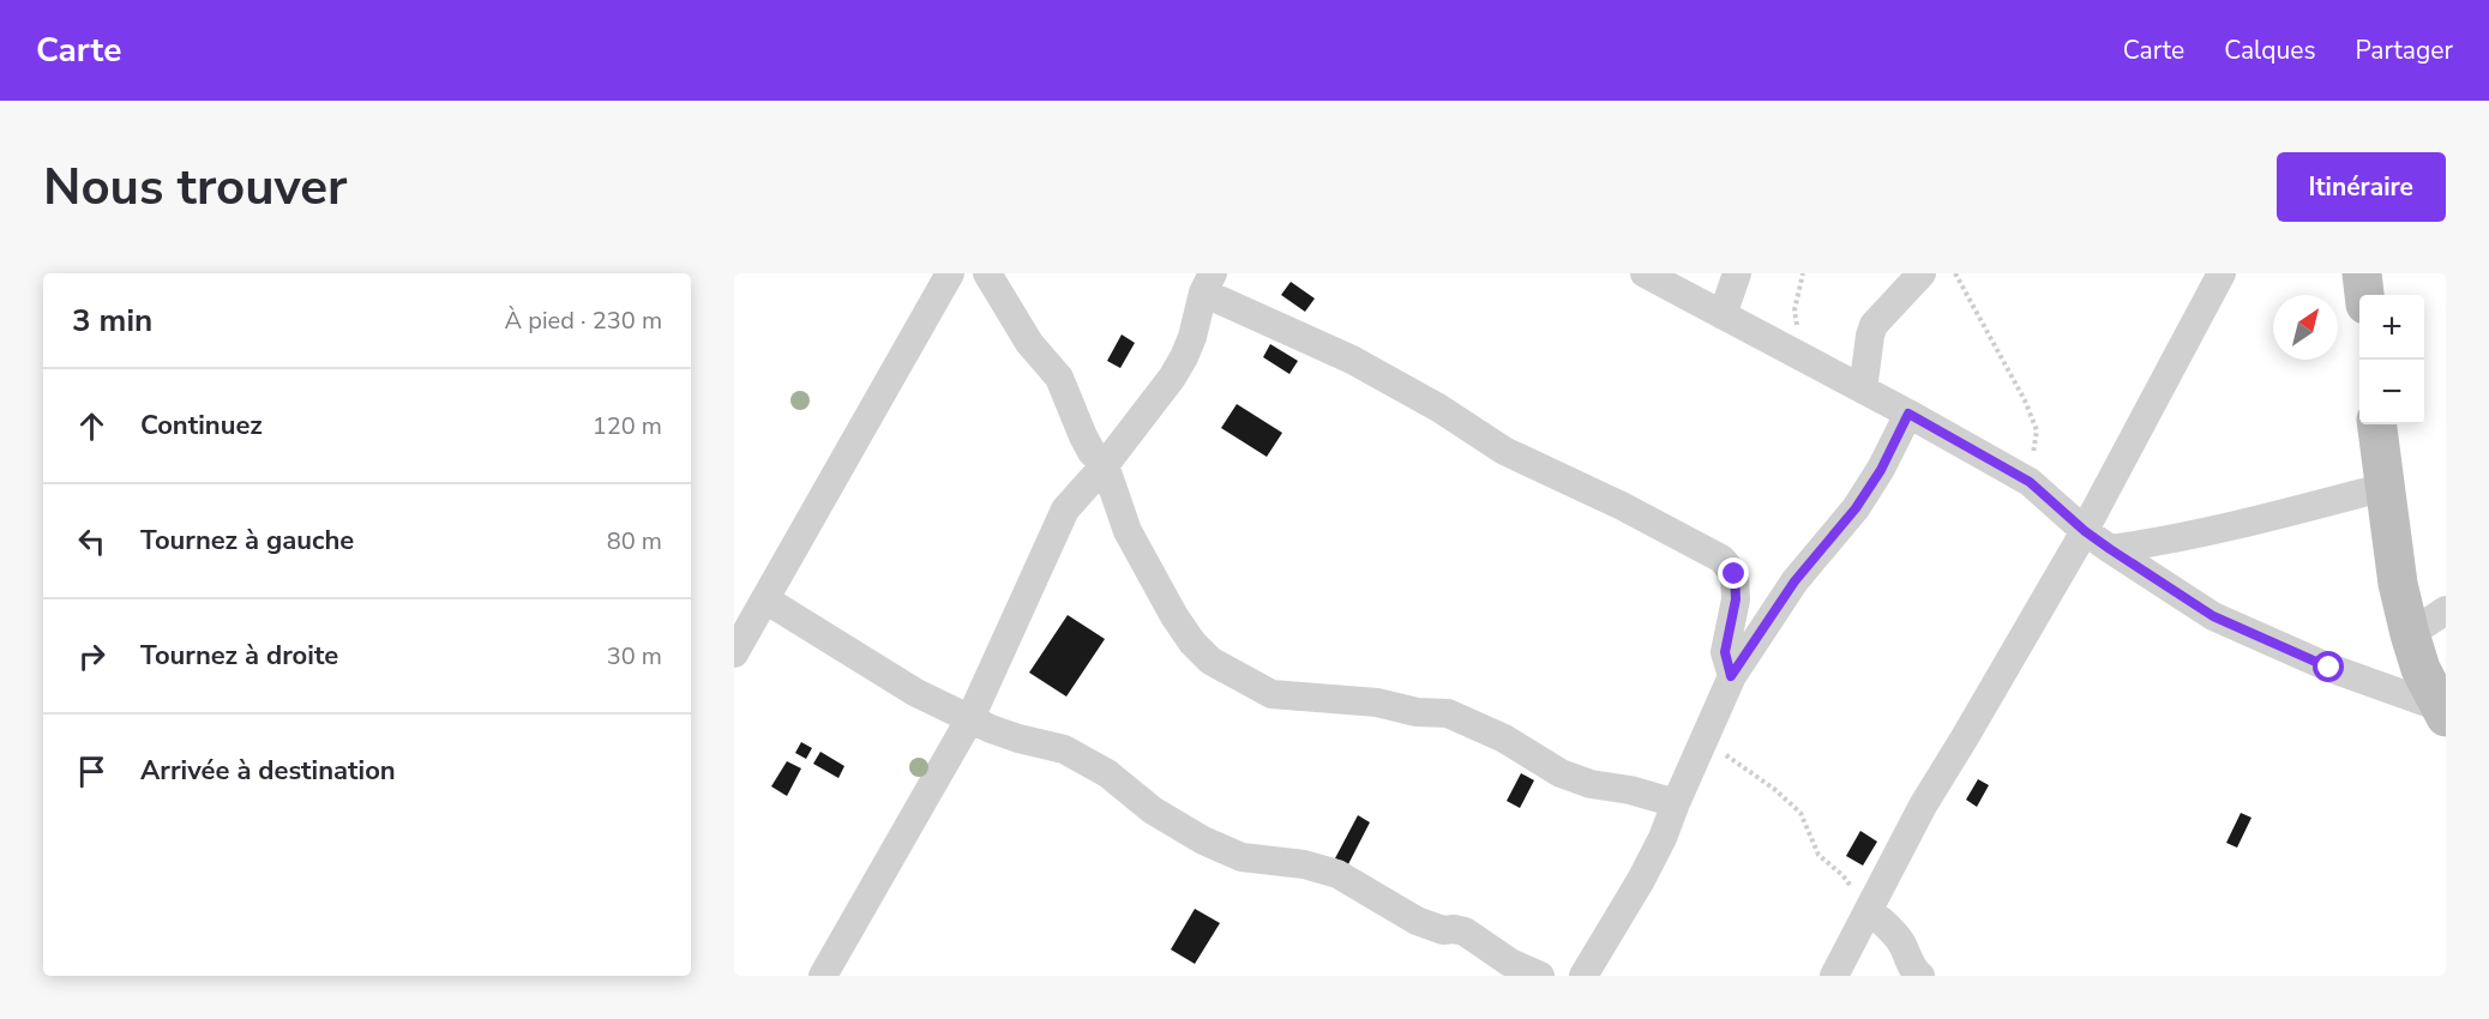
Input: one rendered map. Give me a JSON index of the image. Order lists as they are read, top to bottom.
{
  "north": "top right",
  "page": {
    "header": "Carte",
    "nav": ["Carte", "Calques", "Partager"],
    "buttons": "Itinéraire",
    "title": "Nous trouver",
    "heading": ["3 min", "À pied · 230 m"],
    "map_buttons": ["+", "−"],
    "list": [
      ["Continuez", "120 m"],
      ["Tournez à gauche", "80 m"],
      ["Tournez à droite", "30 m"],
      "Arrivée à destination"
    ]
  }
}
